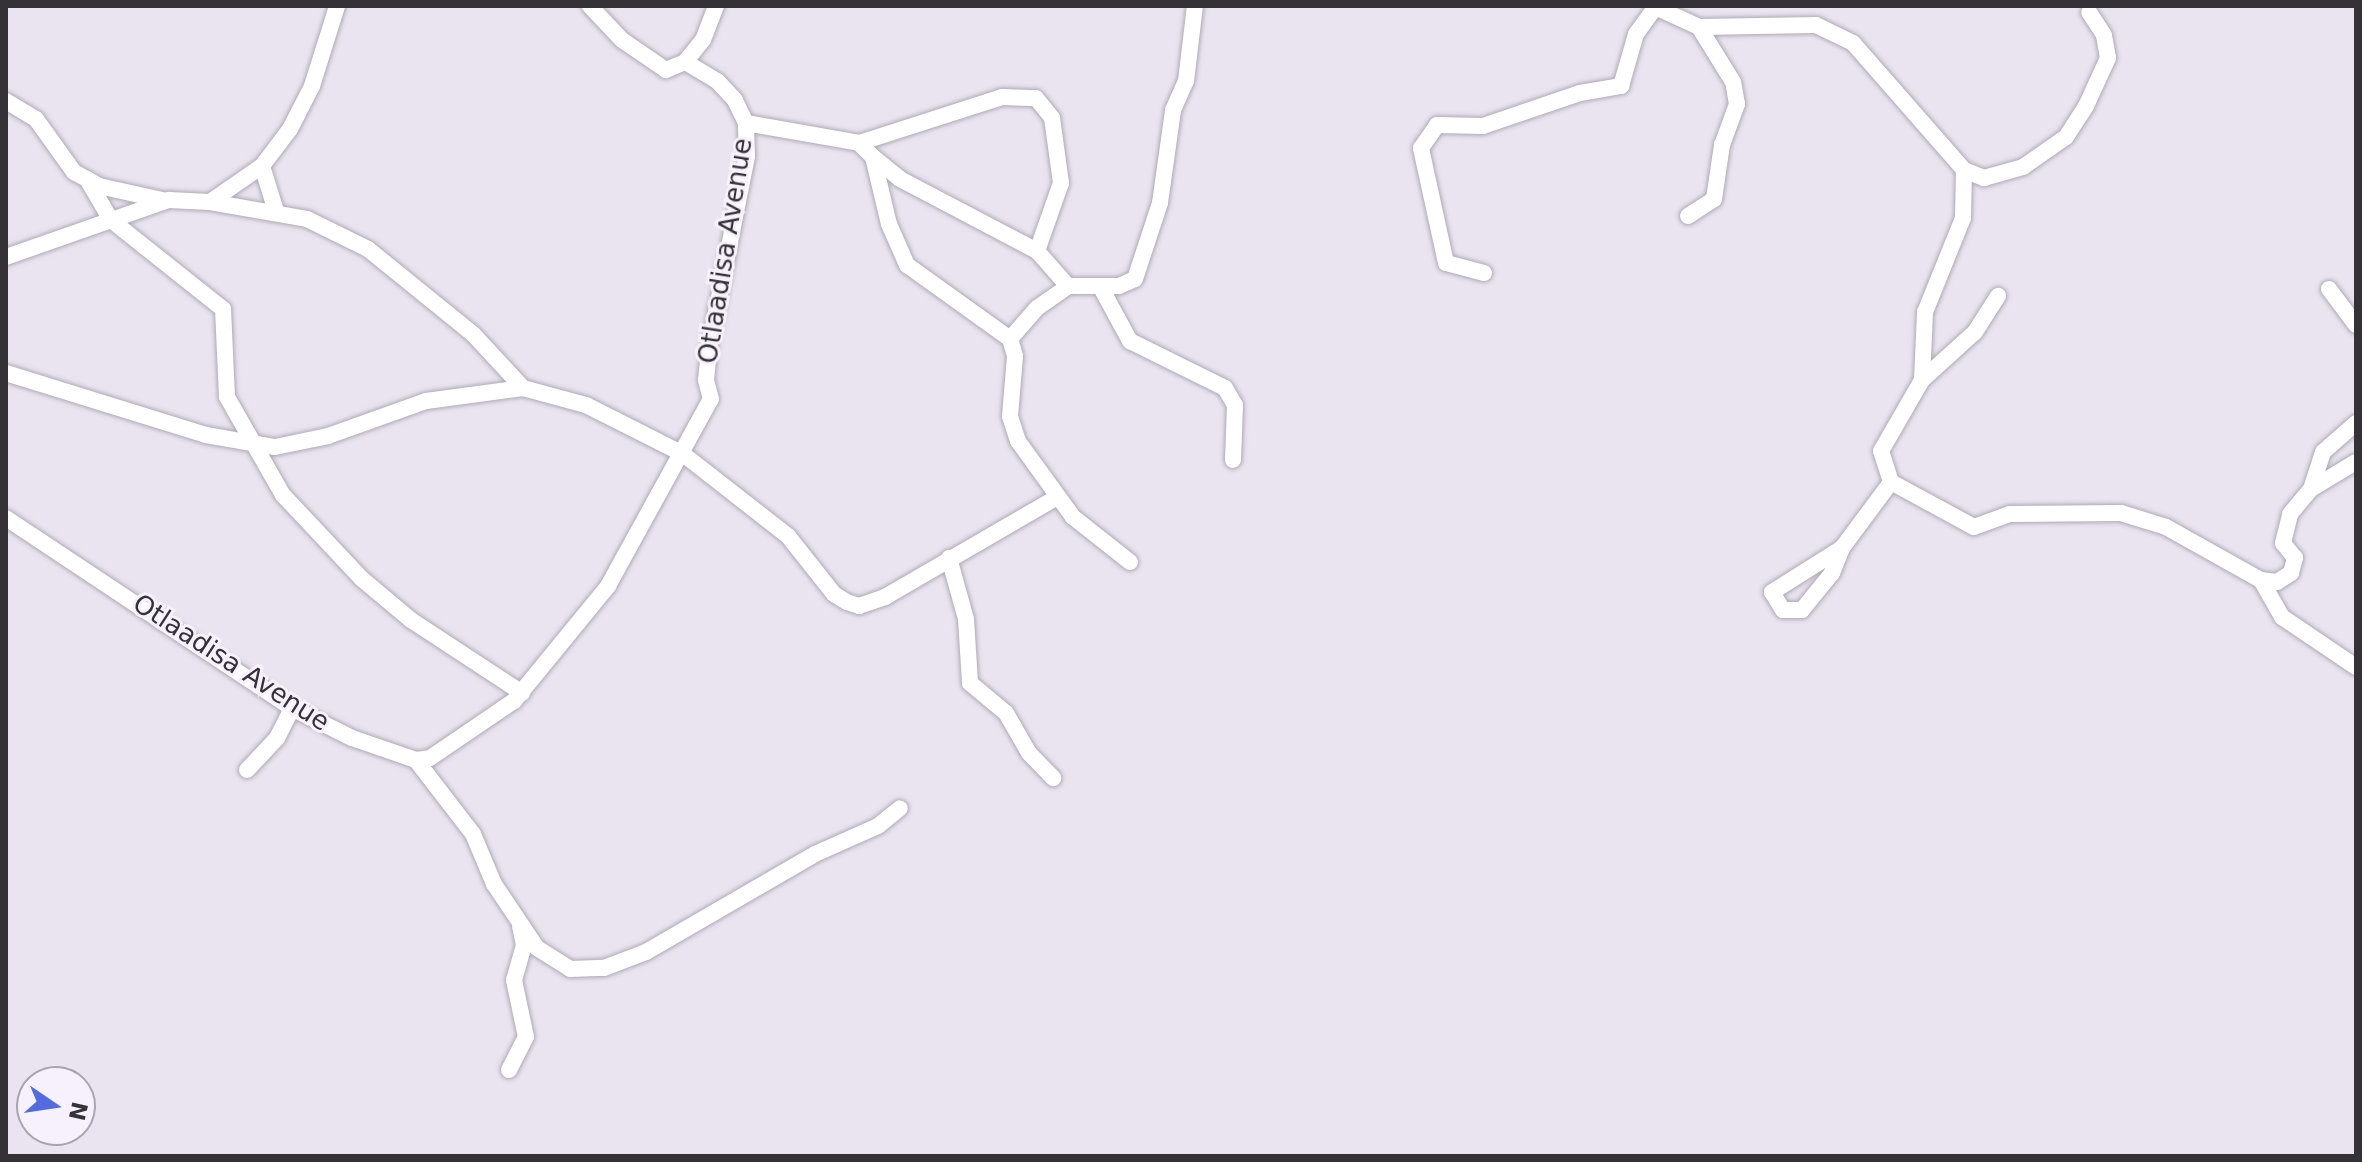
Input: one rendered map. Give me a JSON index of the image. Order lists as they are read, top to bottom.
{
  "streets": {
    "street": ["Otlaadisa Avenue"]
  },
  "north": "right"
}
